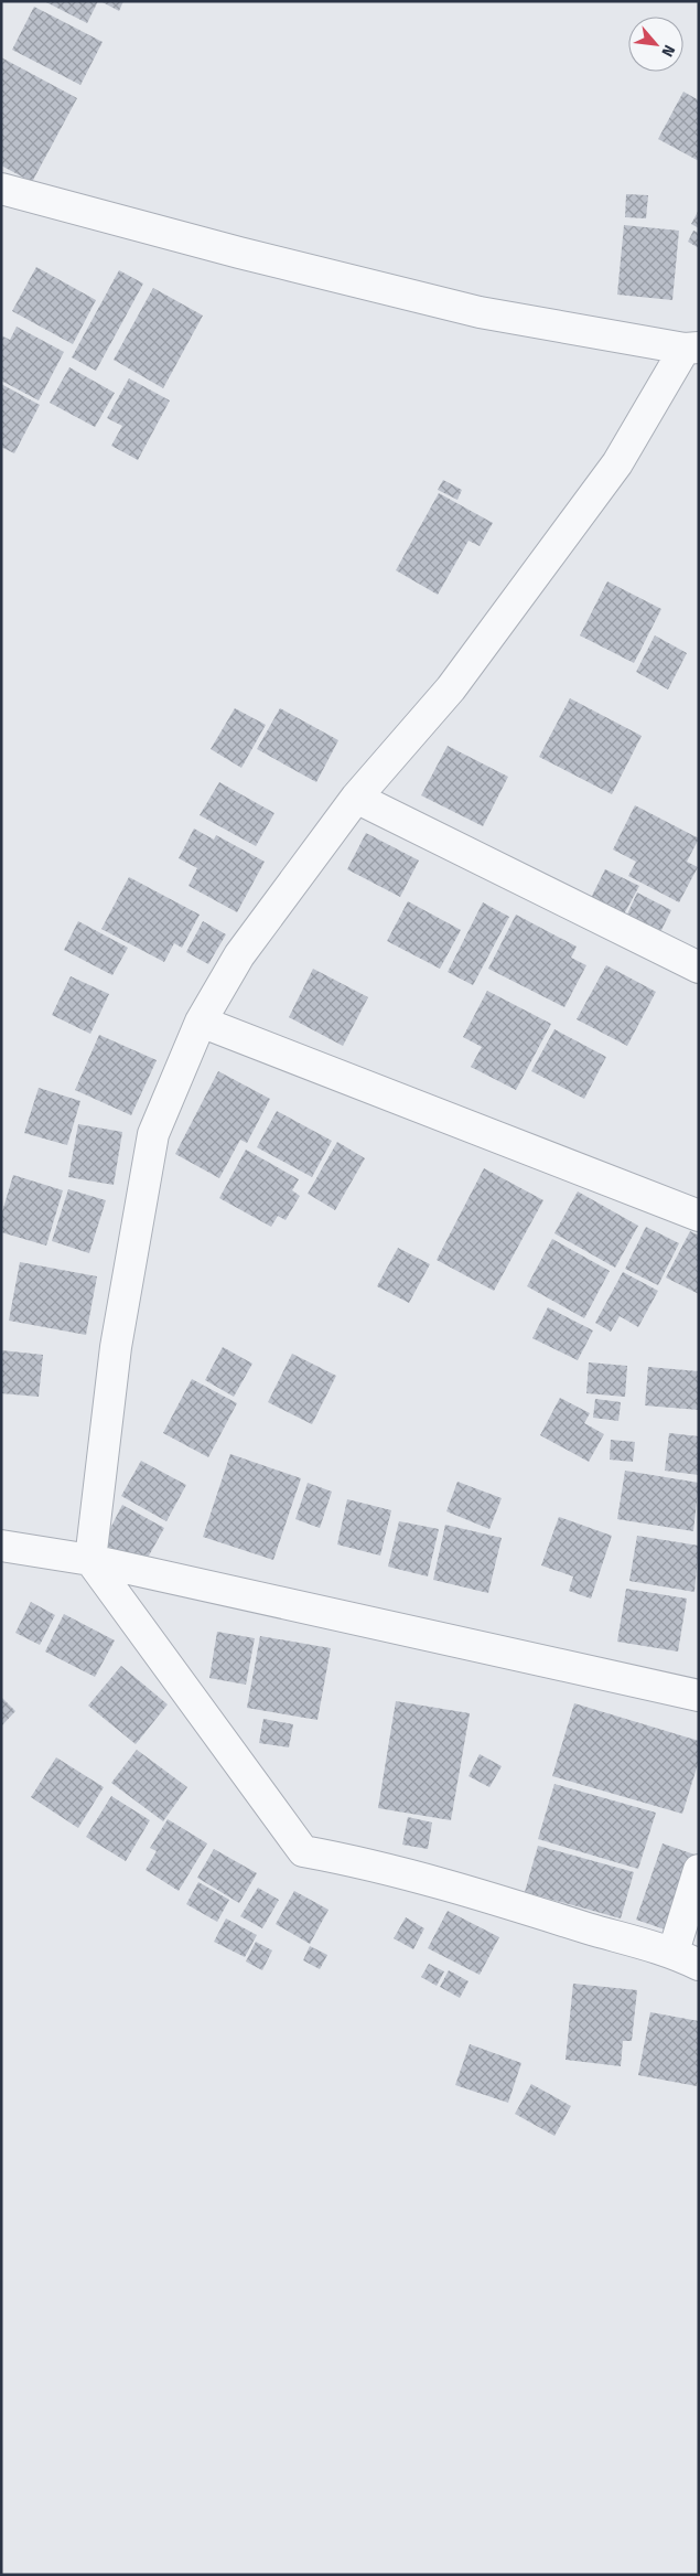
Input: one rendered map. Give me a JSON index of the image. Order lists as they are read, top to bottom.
{
  "north": "bottom right"
}
